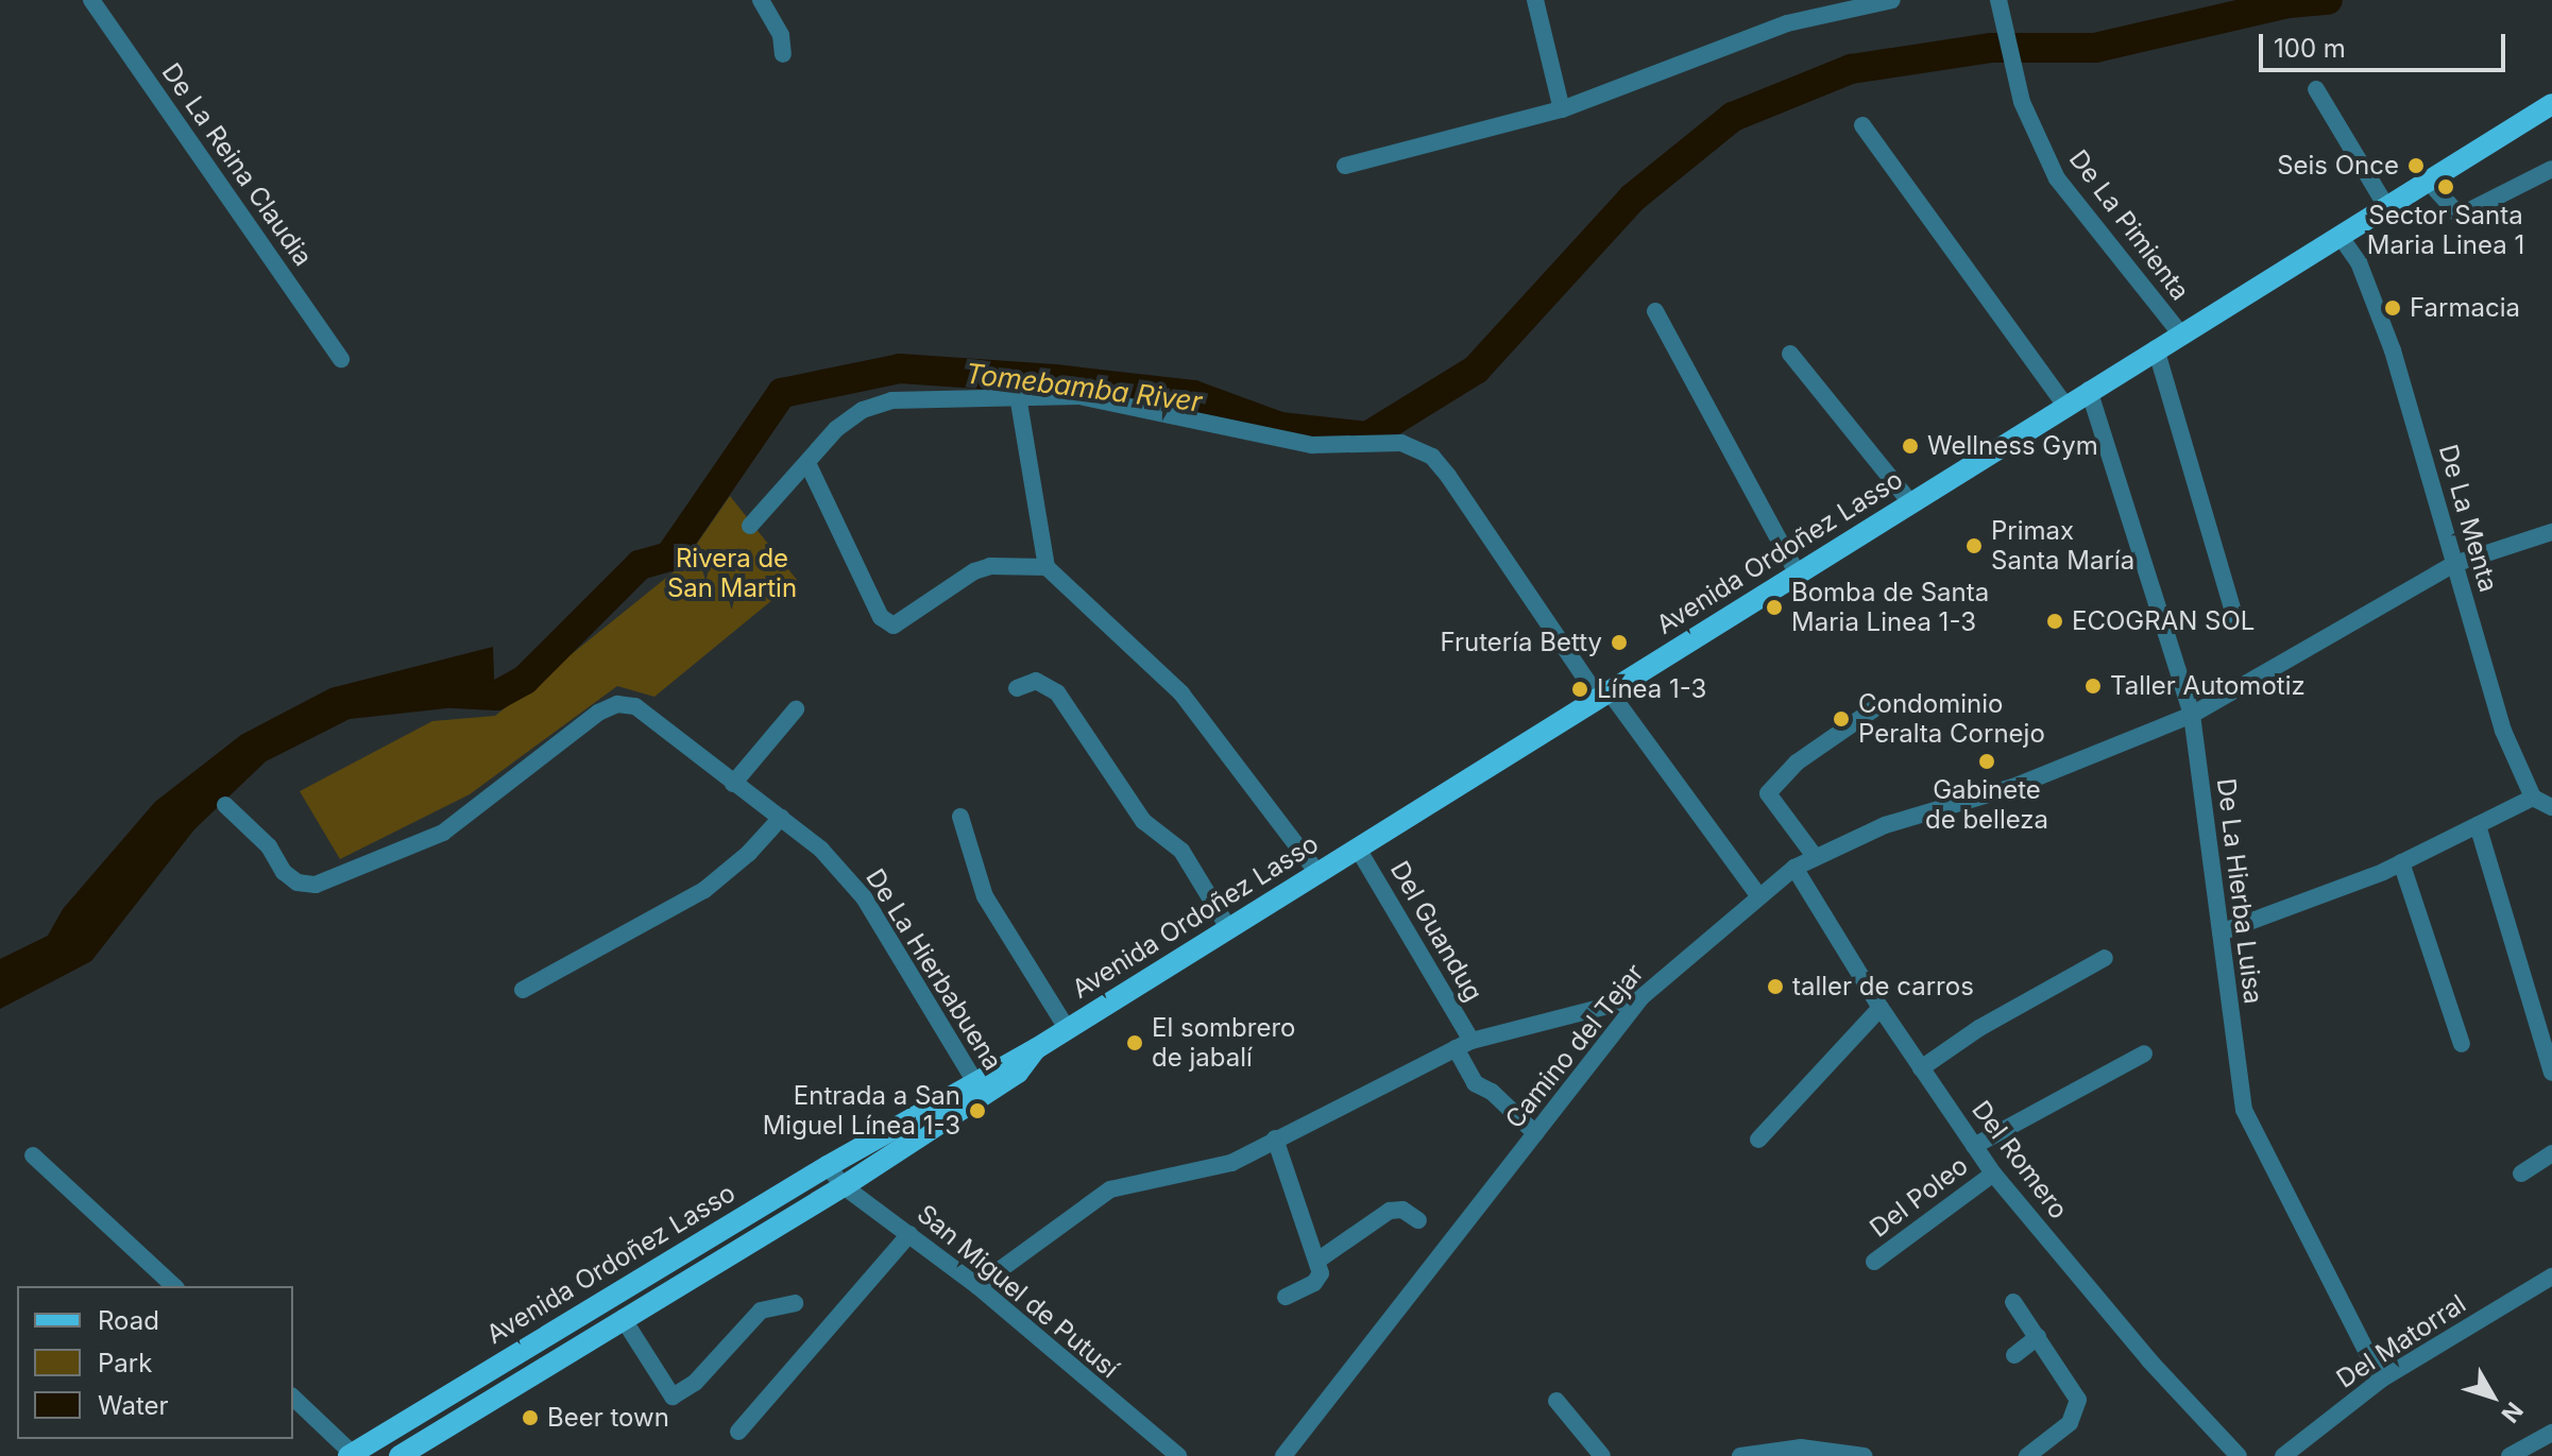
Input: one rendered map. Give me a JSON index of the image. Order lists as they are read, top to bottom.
{
  "streets": {
    "main road": ["Avenida Ordoñez Lasso"],
    "street": [
      "De La Reina Claudia",
      "De La Pimienta",
      "De La Menta",
      "De La Hierba Luisa",
      "Del Guandug",
      "De La Hierbabuena",
      "Camino del Tejar",
      "Del Romero",
      "Del Poleo",
      "San Miguel de Putusí",
      "Del Matorral"
    ]
  },
  "crossings": [
    ["De La Pimienta", "Avenida Ordoñez Lasso"],
    ["De La Menta", "Avenida Ordoñez Lasso"],
    ["De La Menta", "Camino del Tejar"],
    ["Avenida Ordoñez Lasso", "De La Hierba Luisa"],
    ["Avenida Ordoñez Lasso", "Del Guandug"],
    ["Avenida Ordoñez Lasso", "De La Hierbabuena"],
    ["Avenida Ordoñez Lasso", "San Miguel de Putusí"],
    ["De La Hierba Luisa", "Camino del Tejar"],
    ["De La Hierba Luisa", "Del Matorral"],
    ["Del Guandug", "Camino del Tejar"],
    ["Camino del Tejar", "Del Romero"],
    ["Del Romero", "Del Poleo"]
  ],
  "water": ["Tomebamba River"],
  "parks": ["Rivera de San Martin"],
  "places": [
    "Seis Once",
    "Sector Santa Maria Linea 1",
    "Farmacia",
    "Wellness Gym",
    "Primax Santa María",
    "Bomba de Santa Maria Linea 1-3",
    "ECOGRAN SOL",
    "Frutería Betty",
    "Taller Automotiz",
    "Línea 1-3",
    "Condominio Peralta Cornejo",
    "Gabinete de belleza",
    "taller de carros",
    "El sombrero de jabalí",
    "Entrada a San Miguel Línea 1-3",
    "Beer town"
  ],
  "legend": ["Road", "Park", "Water"],
  "scale_bar": "100 m",
  "north": "bottom right"
}
